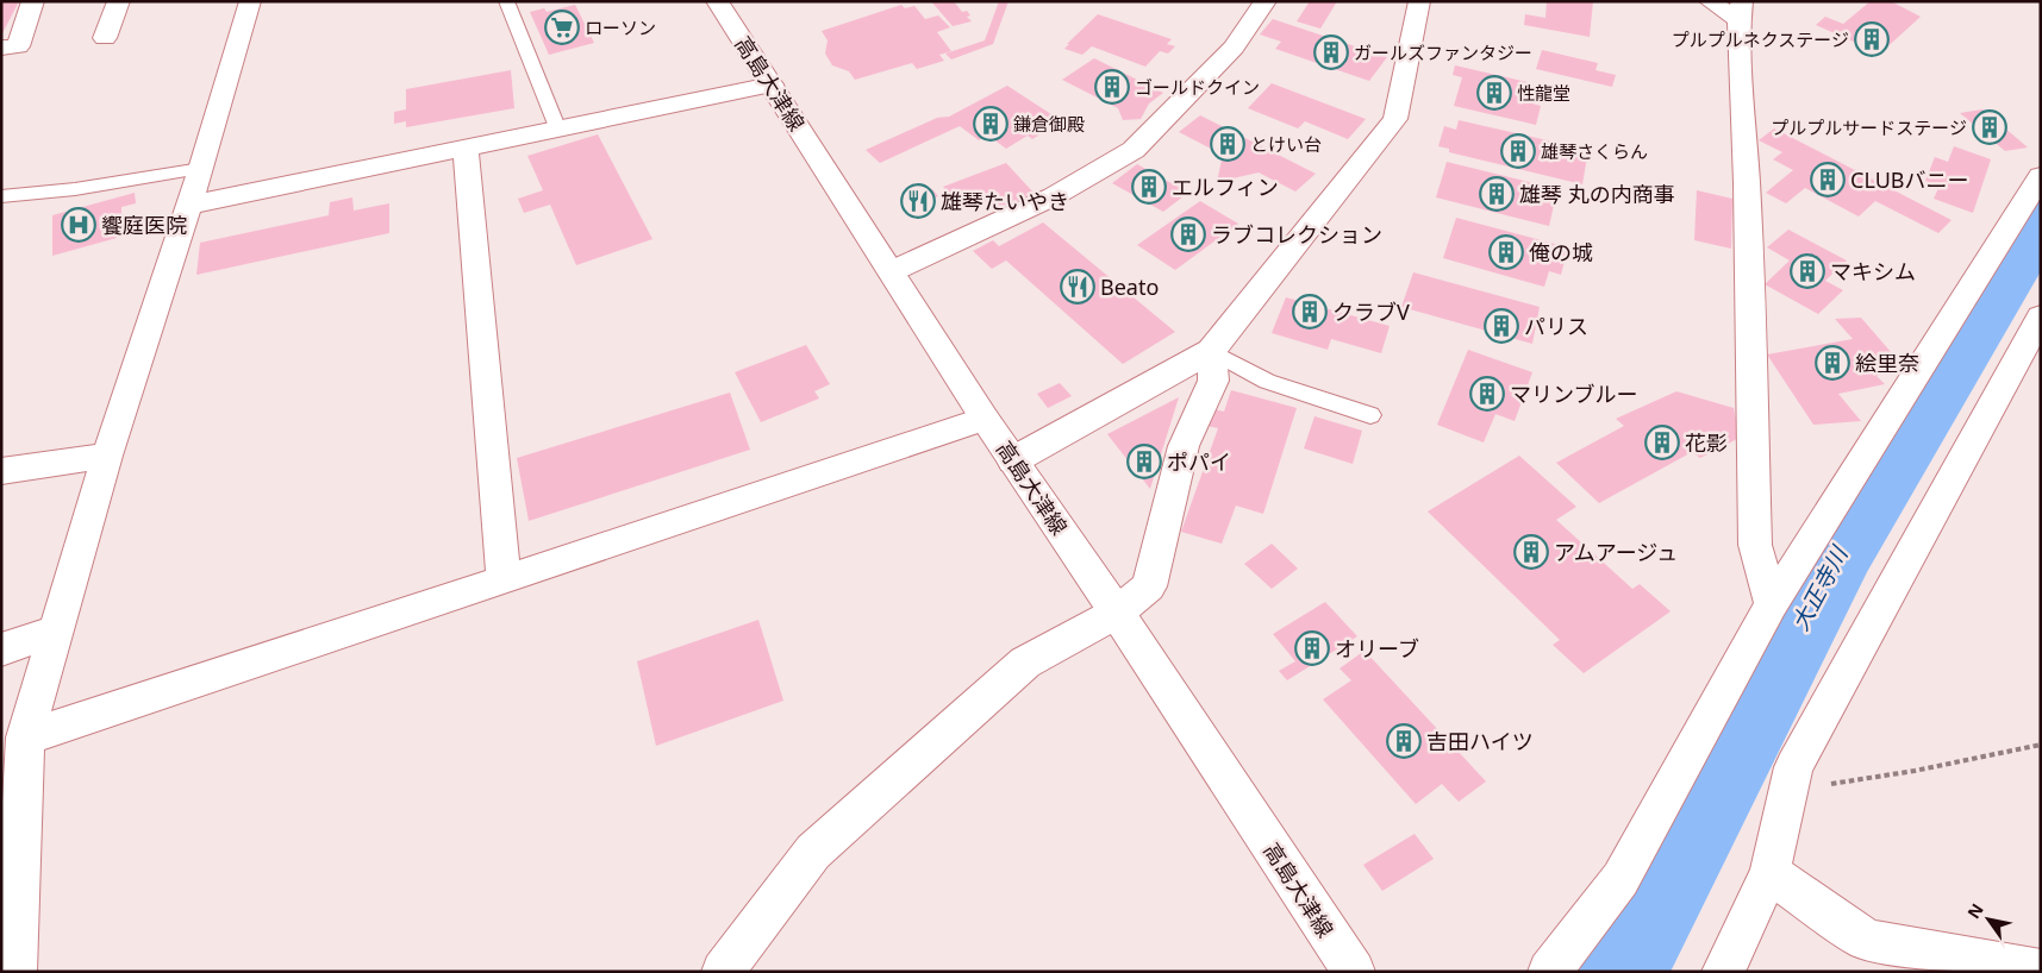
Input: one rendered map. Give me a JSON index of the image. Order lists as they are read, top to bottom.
{
  "streets": {
    "street": ["高島大津線"]
  },
  "water": ["大正寺川"],
  "places": {
    "supermarket": ["ローソン"],
    "building": [
      "プルプルネクステージ",
      "ガールズファンタジー",
      "ゴールドクイン",
      "性龍堂",
      "鎌倉御殿",
      "プルプルサードステージ",
      "とけい台",
      "雄琴さくらん",
      "CLUBバニー",
      "エルフィン",
      "雄琴 丸の内商事",
      "ラブコレクション",
      "俺の城",
      "マキシム",
      "クラブV",
      "パリス",
      "絵里奈",
      "マリンブルー",
      "花影",
      "ポパイ",
      "アムアージュ",
      "オリーブ",
      "吉田ハイツ"
    ],
    "restaurant": ["雄琴たいやき", "Beato"],
    "hospital": ["饗庭医院"]
  },
  "north": "top left"
}
